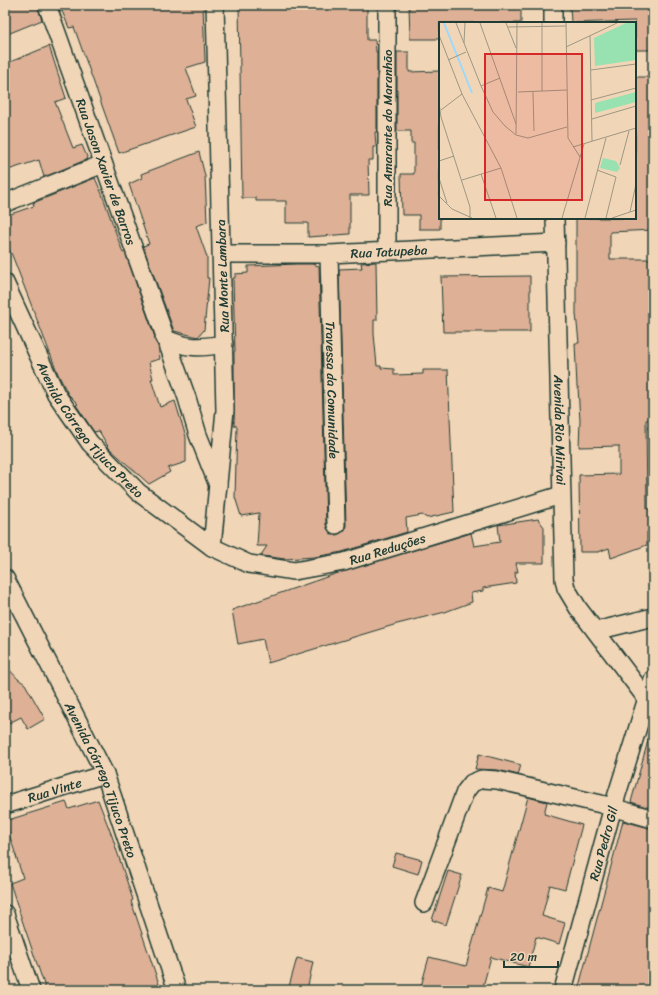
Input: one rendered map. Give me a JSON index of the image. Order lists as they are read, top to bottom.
{
  "streets": {
    "street": [
      "Rua Amarante do Maranhão",
      "Rua Jason Xavier de Barros",
      "Rua Tatupeba",
      "Rua Monte Lambara",
      "Travessa da Comunidade",
      "Avenida Córrego Tijuco Preto",
      "Avenida Rio Mirivai",
      "Rua Reduções",
      "Rua Vinte",
      "Rua Pedro Gil"
    ]
  },
  "crossings": [
    ["Rua Amarante do Maranhão", "Rua Tatupeba"],
    ["Rua Jason Xavier de Barros", "Rua Monte Lambara"],
    ["Rua Tatupeba", "Rua Monte Lambara"],
    ["Rua Tatupeba", "Travessa da Comunidade"],
    ["Rua Tatupeba", "Avenida Rio Mirivai"],
    ["Rua Monte Lambara", "Avenida Córrego Tijuco Preto"],
    ["Rua Monte Lambara", "Rua Reduções"],
    ["Avenida Córrego Tijuco Preto", "Rua Reduções"],
    ["Avenida Córrego Tijuco Preto", "Rua Vinte"],
    ["Avenida Rio Mirivai", "Rua Reduções"]
  ],
  "scale_bar": "20 m"
}
